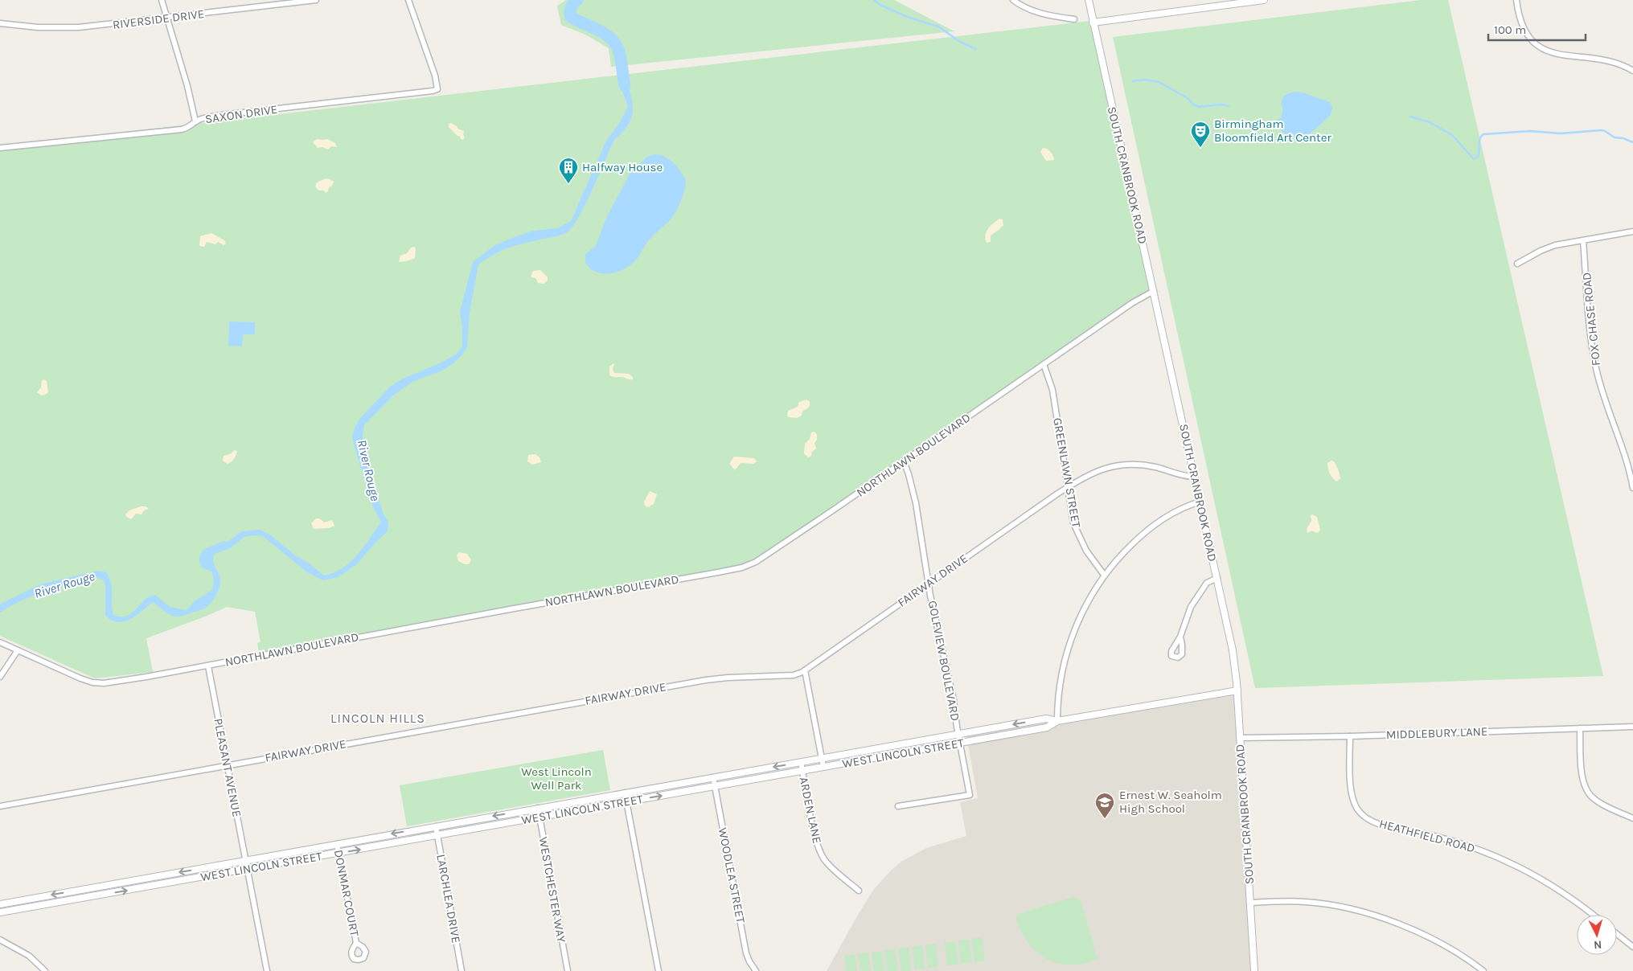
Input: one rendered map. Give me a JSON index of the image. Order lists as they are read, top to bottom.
{
  "streets": {
    "street": [
      "RIVERSIDE DRIVE",
      "SAXON DRIVE",
      "SOUTH CRANBROOK ROAD",
      "FOX CHASE ROAD",
      "NORTHLAWN BOULEVARD",
      "GREENLAWN STREET",
      "FAIRWAY DRIVE",
      "GOLFVIEW BOULEVARD",
      "MIDDLEBURY LANE",
      "WEST LINCOLN STREET",
      "PLEASANT AVENUE",
      "ARDEN LANE",
      "HEATHFIELD ROAD",
      "WOODLEA STREET",
      "WESTCHESTER WAY",
      "DONMAR COURT",
      "LARCHLEA DRIVE"
    ]
  },
  "crossings": [
    ["SOUTH CRANBROOK ROAD", "NORTHLAWN BOULEVARD"],
    ["SOUTH CRANBROOK ROAD", "FAIRWAY DRIVE"],
    ["SOUTH CRANBROOK ROAD", "MIDDLEBURY LANE"],
    ["SOUTH CRANBROOK ROAD", "WEST LINCOLN STREET"],
    ["NORTHLAWN BOULEVARD", "GREENLAWN STREET"],
    ["NORTHLAWN BOULEVARD", "GOLFVIEW BOULEVARD"],
    ["NORTHLAWN BOULEVARD", "PLEASANT AVENUE"],
    ["GREENLAWN STREET", "FAIRWAY DRIVE"],
    ["FAIRWAY DRIVE", "GOLFVIEW BOULEVARD"],
    ["FAIRWAY DRIVE", "PLEASANT AVENUE"],
    ["FAIRWAY DRIVE", "ARDEN LANE"],
    ["GOLFVIEW BOULEVARD", "WEST LINCOLN STREET"],
    ["MIDDLEBURY LANE", "HEATHFIELD ROAD"],
    ["WEST LINCOLN STREET", "PLEASANT AVENUE"],
    ["WEST LINCOLN STREET", "ARDEN LANE"],
    ["WEST LINCOLN STREET", "WOODLEA STREET"],
    ["WEST LINCOLN STREET", "WESTCHESTER WAY"],
    ["WEST LINCOLN STREET", "DONMAR COURT"],
    ["WEST LINCOLN STREET", "LARCHLEA DRIVE"]
  ],
  "districts": ["LINCOLN HILLS"],
  "water": ["River Rouge"],
  "parks": ["West Lincoln Well Park"],
  "places": {
    "theatre": ["Birmingham Bloomfield Art Center"],
    "building": ["Halfway House"],
    "school or university": ["Ernest W. Seaholm High School"]
  },
  "scale_bar": "100 m",
  "north": "bottom"
}
